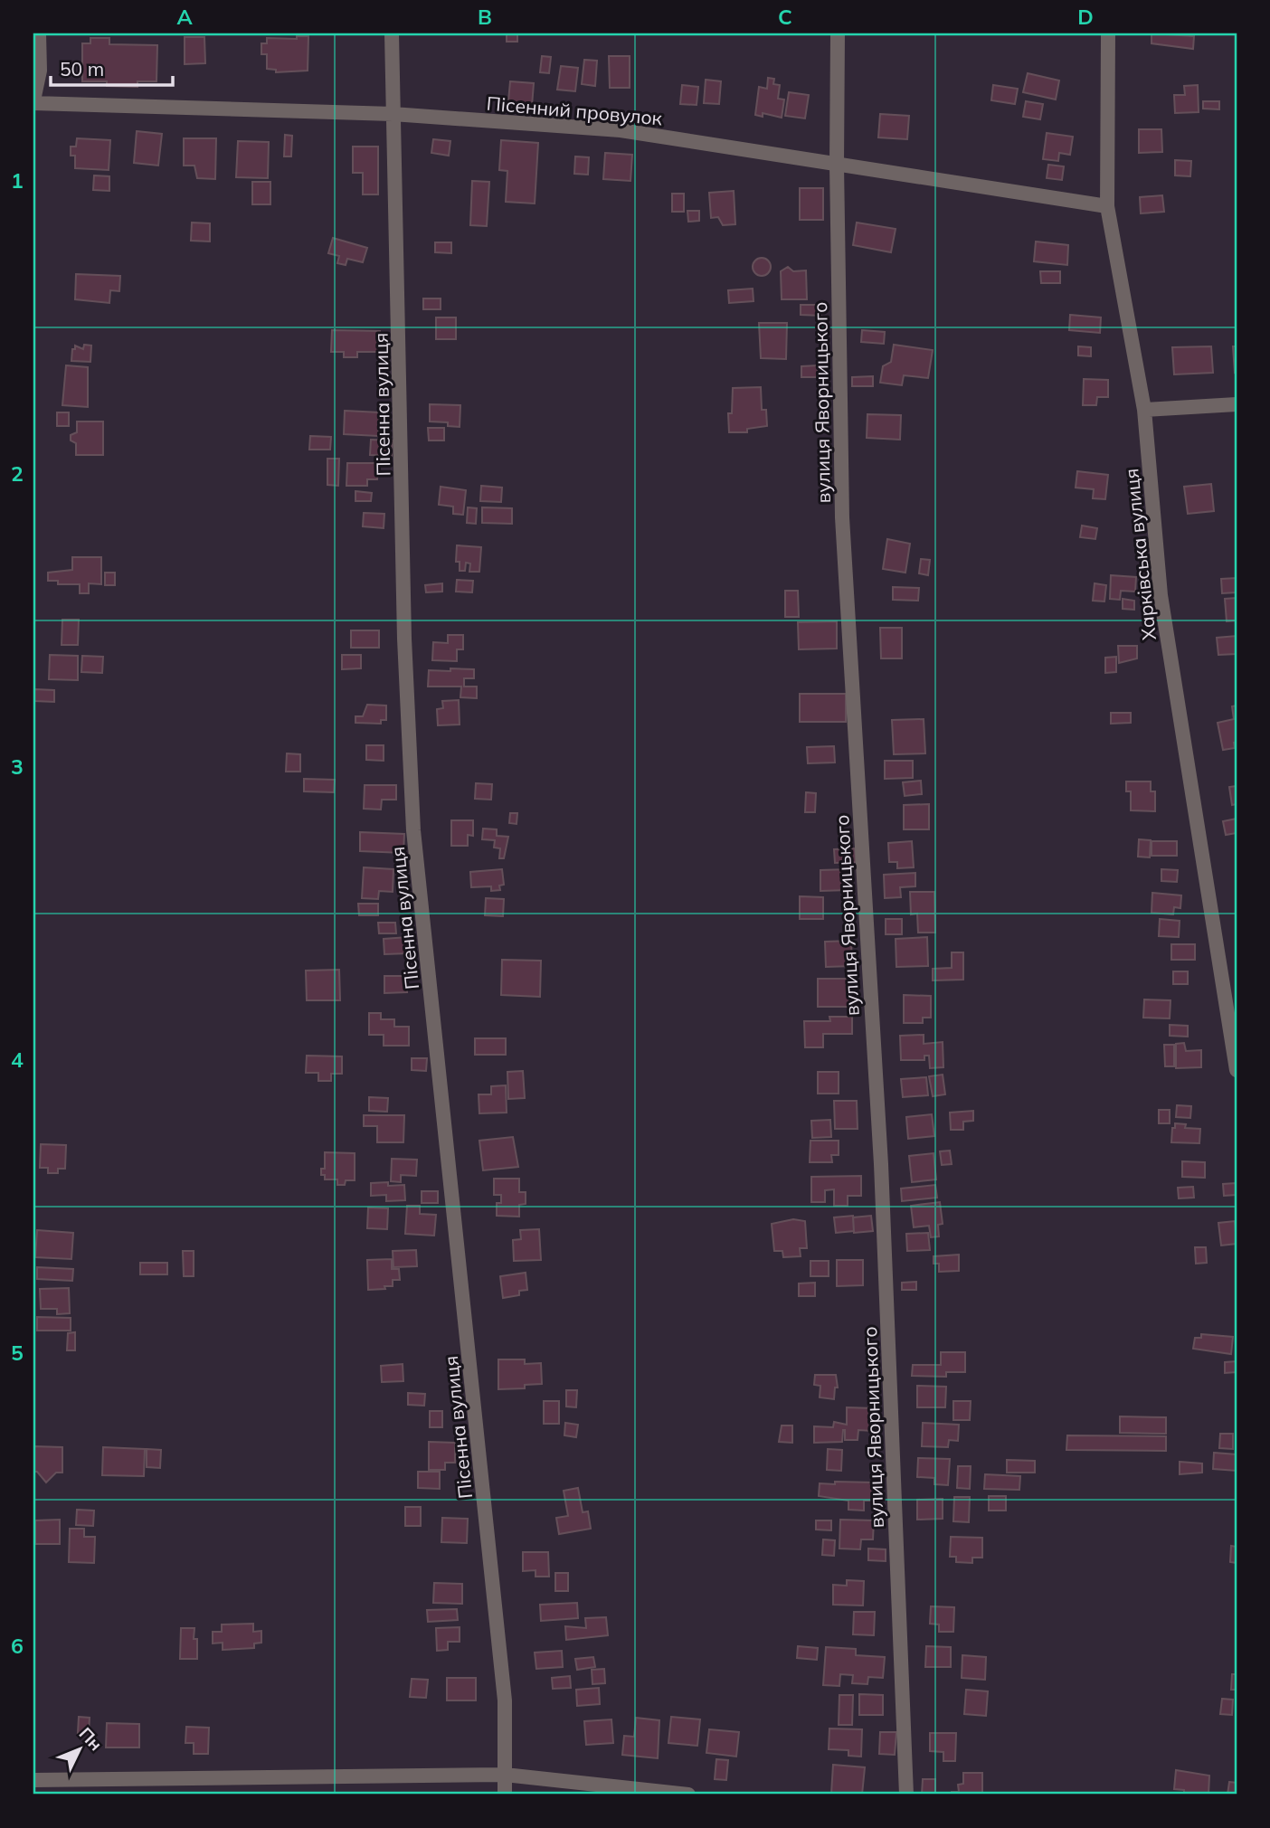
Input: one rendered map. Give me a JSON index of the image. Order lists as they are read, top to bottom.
{
  "streets": {
    "street": [
      "Пісенний провулок",
      "вулиця Яворницького",
      "Пісенна вулиця",
      "Харківська вулиця"
    ]
  },
  "crossings": [
    ["Пісенний провулок", "вулиця Яворницького"],
    ["Пісенний провулок", "Пісенна вулиця"],
    ["Пісенний провулок", "Харківська вулиця"]
  ],
  "scale_bar": "50 m",
  "north": "top right",
  "grid": {
    "columns": [
      "A",
      "B",
      "C",
      "D"
    ],
    "rows": [
      "1",
      "2",
      "3",
      "4",
      "5",
      "6"
    ]
  }
}
